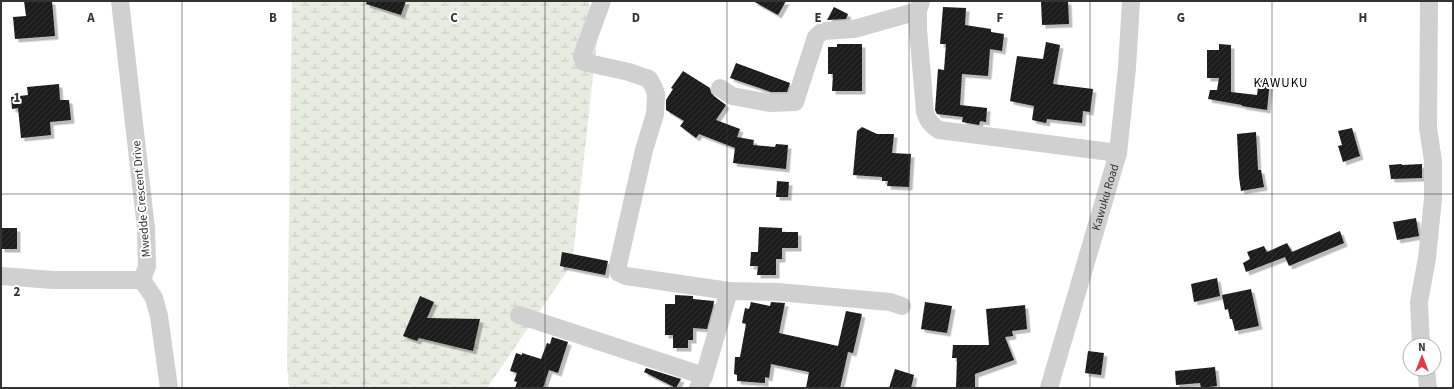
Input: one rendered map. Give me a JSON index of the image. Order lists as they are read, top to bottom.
{
  "streets": {
    "street": ["Kawuku Road", "Mwedde Crescent Drive"]
  },
  "districts": ["KAWUKU"],
  "north": "top",
  "grid": {
    "columns": [
      "A",
      "B",
      "C",
      "D",
      "E",
      "F",
      "G",
      "H"
    ],
    "rows": ["1", "2"]
  }
}
